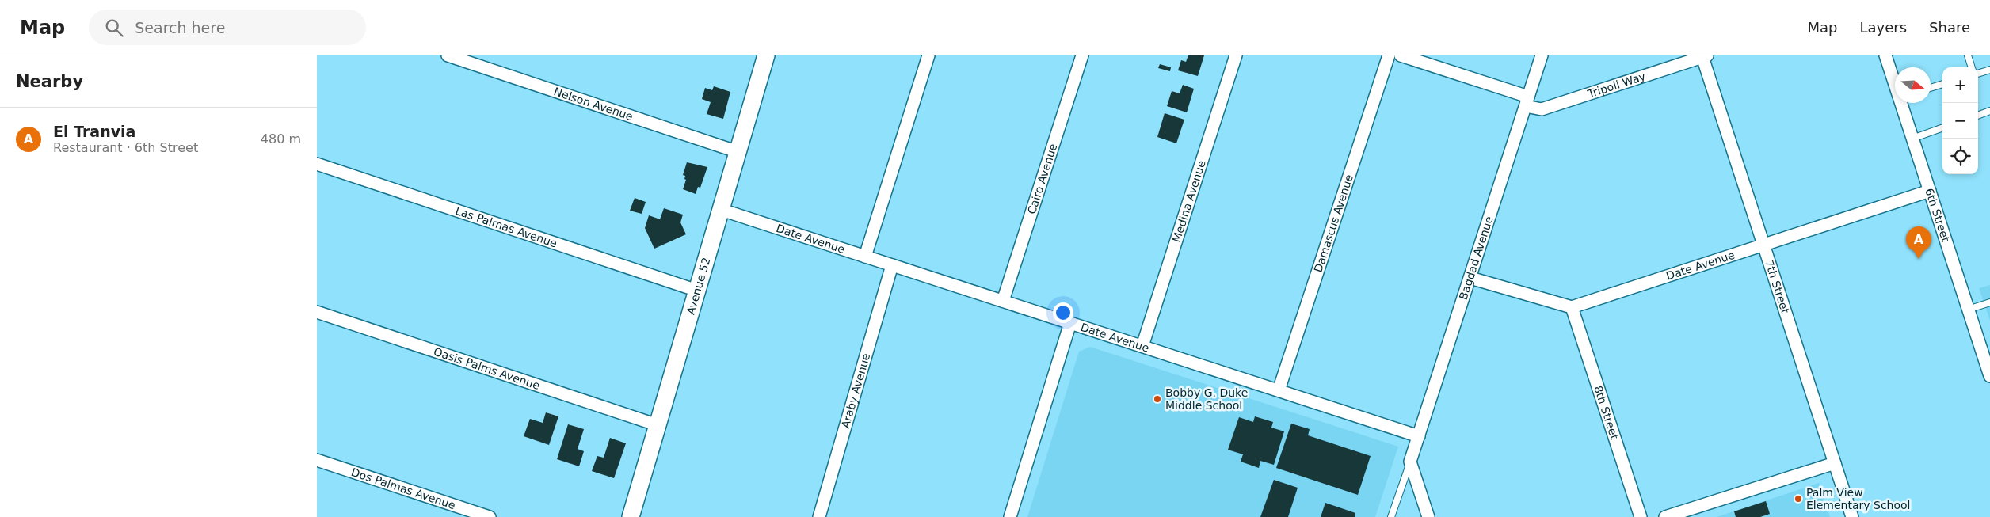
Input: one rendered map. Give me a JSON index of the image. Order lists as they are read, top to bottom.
{
  "streets": {
    "main road": ["Avenue 52"],
    "street": [
      "Tripoli Way",
      "Nelson Avenue",
      "Cairo Avenue",
      "Medina Avenue",
      "6th Street",
      "Damascus Avenue",
      "Las Palmas Avenue",
      "Date Avenue",
      "Bagdad Avenue",
      "7th Street",
      "Oasis Palms Avenue",
      "Araby Avenue",
      "8th Street",
      "Dos Palmas Avenue"
    ]
  },
  "crossings": [
    ["Tripoli Way", "Bagdad Avenue"],
    ["Tripoli Way", "7th Street"],
    ["Nelson Avenue", "Avenue 52"],
    ["Cairo Avenue", "Date Avenue"],
    ["Medina Avenue", "Date Avenue"],
    ["6th Street", "Date Avenue"],
    ["Damascus Avenue", "Date Avenue"],
    ["Las Palmas Avenue", "Avenue 52"],
    ["Date Avenue", "Bagdad Avenue"],
    ["Date Avenue", "Avenue 52"],
    ["Date Avenue", "7th Street"],
    ["Date Avenue", "Araby Avenue"],
    ["Date Avenue", "8th Street"],
    ["Avenue 52", "Oasis Palms Avenue"]
  ],
  "places": ["Bobby G. Duke Middle School", "Palm View Elementary School"],
  "north": "right",
  "page": {
    "header": "Map",
    "search": "Search here",
    "nav": ["Map", "Layers", "Share"],
    "heading": "Nearby",
    "map_buttons": ["+", "−"],
    "list": [
      {
        "mark": "A",
        "name": "El Tranvia",
        "note": "Restaurant · 6th Street",
        "value": "480 m"
      }
    ],
    "pins": "A"
  }
}
